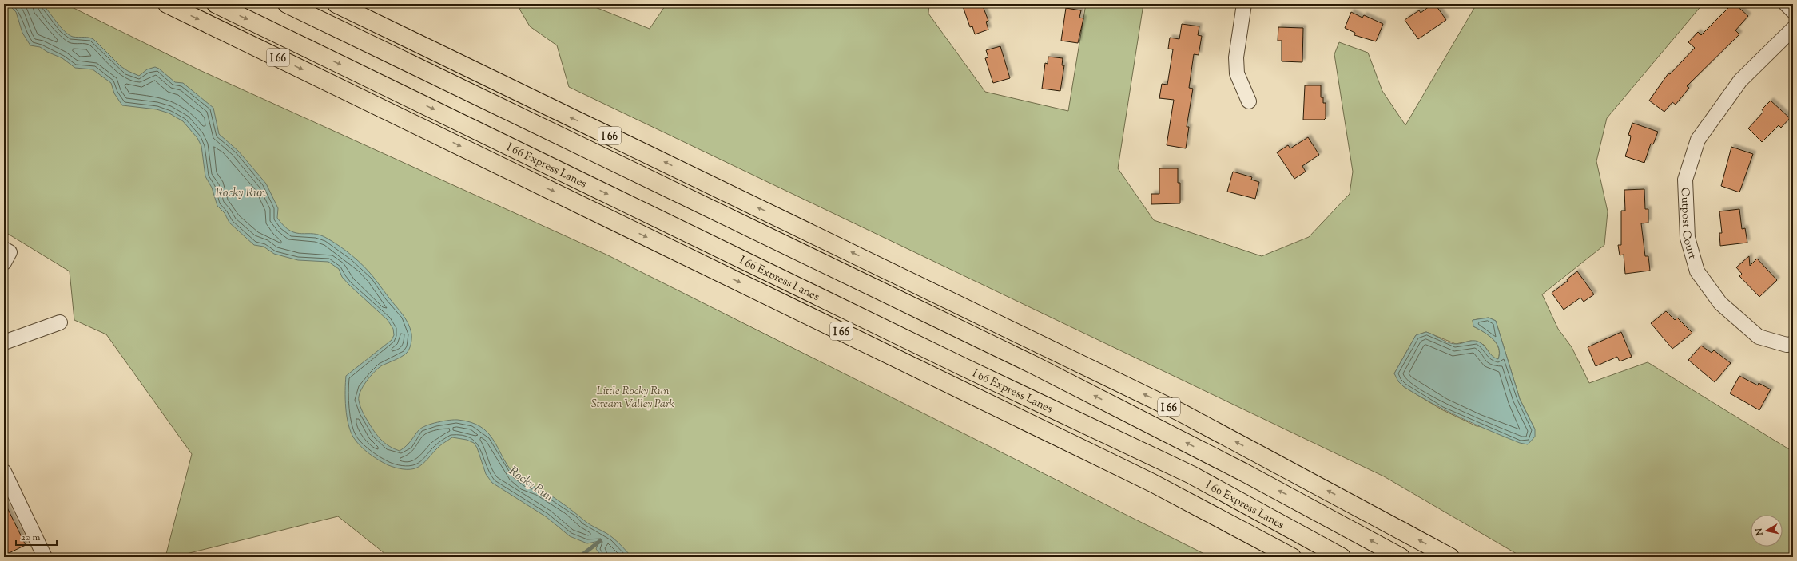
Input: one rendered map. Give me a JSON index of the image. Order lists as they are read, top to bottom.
{
  "streets": {
    "highway": ["I 66", "I 66 Express Lanes"],
    "street": ["Outpost Court"]
  },
  "water": ["Rocky Run"],
  "parks": ["Little Rocky Run Stream Valley Park"],
  "scale_bar": "20 m",
  "north": "left"
}
